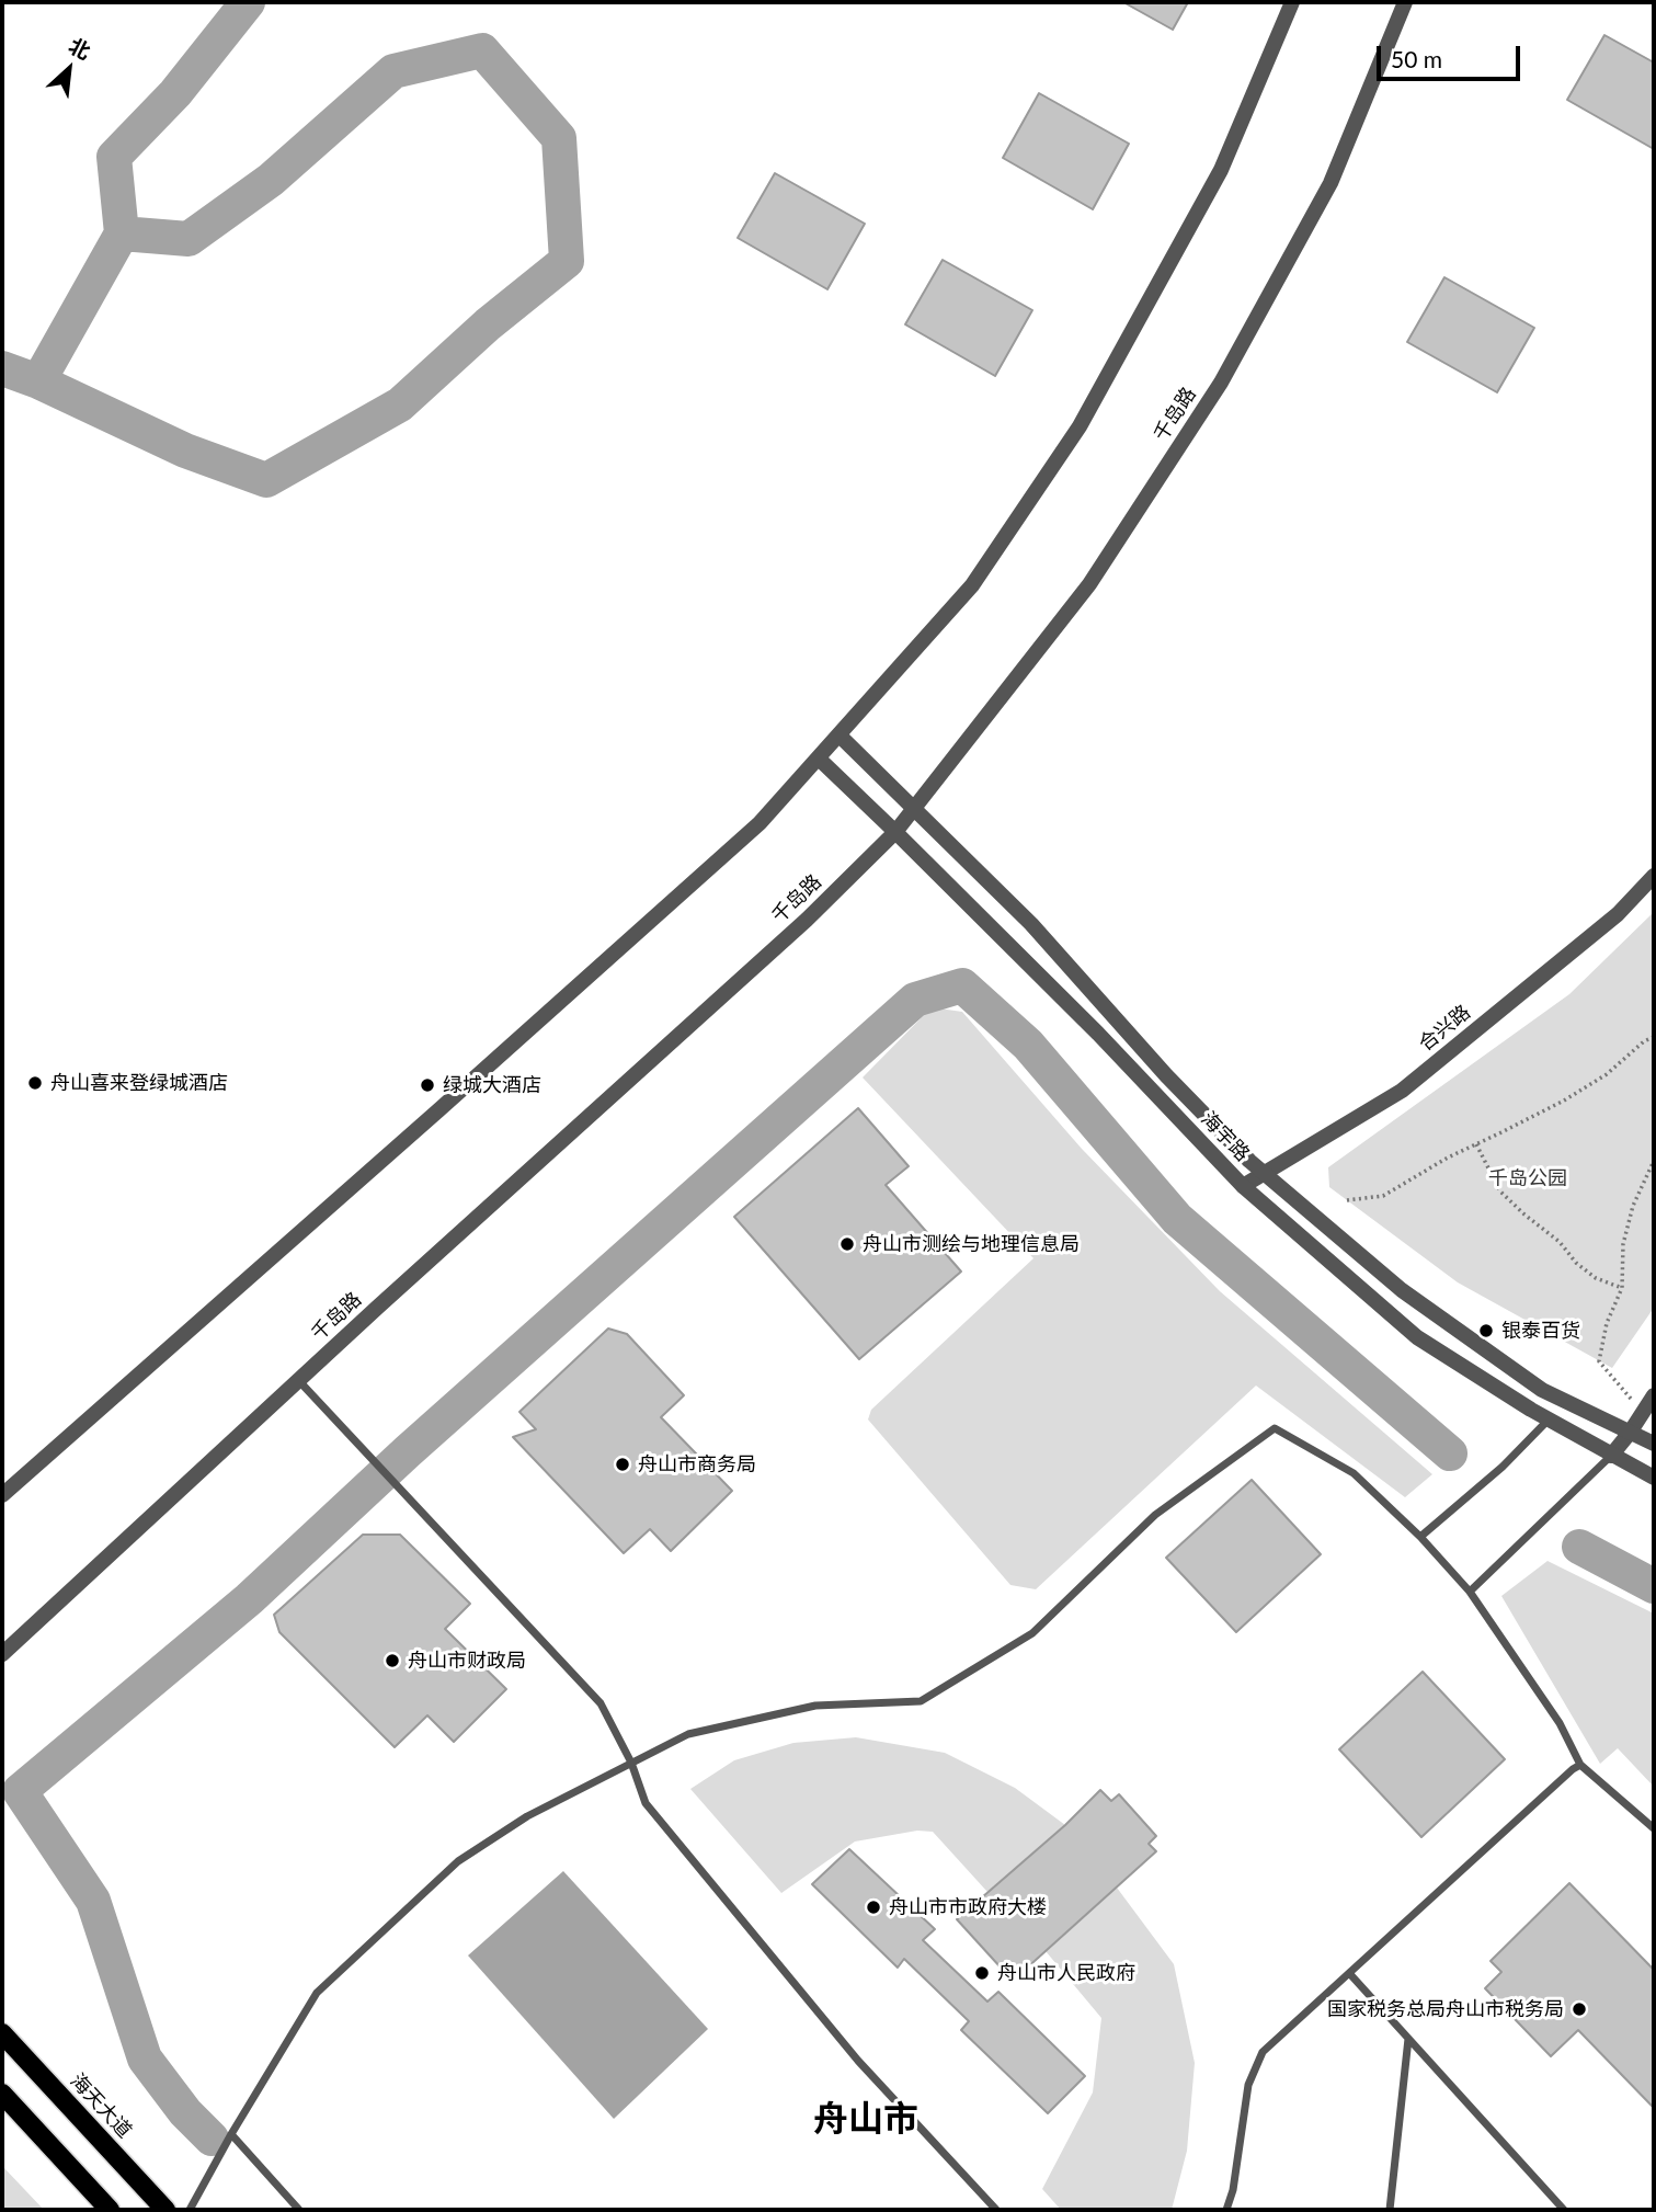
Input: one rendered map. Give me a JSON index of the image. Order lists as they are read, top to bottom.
{
  "streets": {
    "main road": ["海天大道"],
    "street": ["千岛路", "合兴路", "海宇路"]
  },
  "crossings": [
    ["千岛路", "海宇路"],
    ["合兴路", "海宇路"]
  ],
  "districts": ["舟山市"],
  "parks": ["千岛公园"],
  "places": [
    "舟山喜来登绿城酒店",
    "绿城大酒店",
    "舟山市测绘与地理信息局",
    "银泰百货",
    "舟山市商务局",
    "舟山市财政局",
    "舟山市市政府大楼",
    "舟山市人民政府",
    "国家税务总局舟山市税务局"
  ],
  "scale_bar": "50 m",
  "north": "top right"
}
